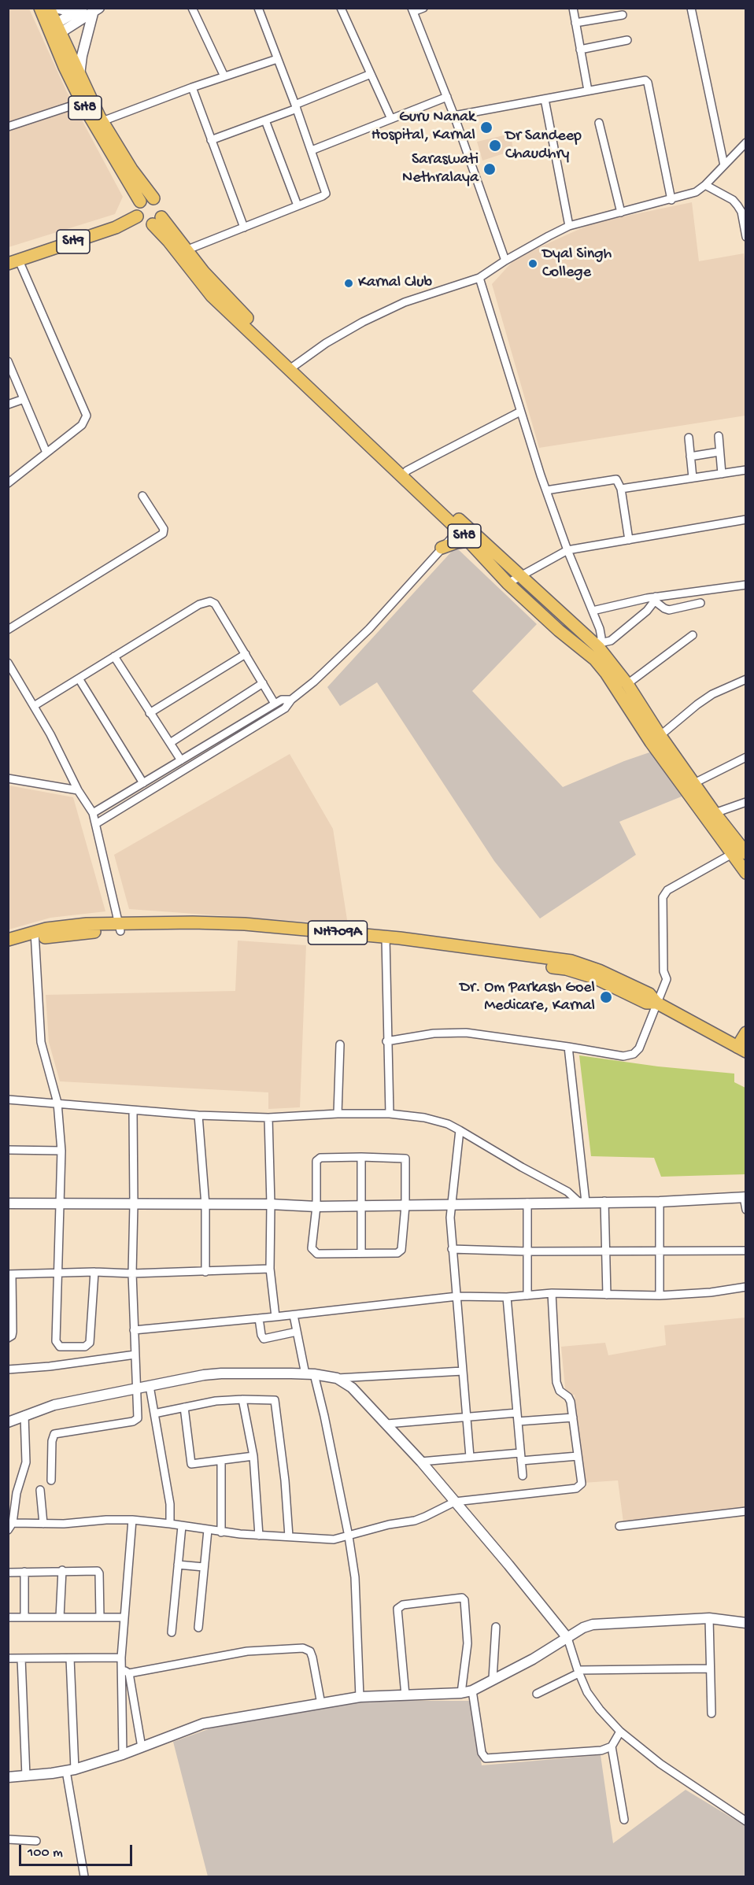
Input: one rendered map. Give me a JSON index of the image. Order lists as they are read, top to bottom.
{
  "streets": {
    "main road": ["SH8", "SH9", "NH709A"]
  },
  "crossings": [
    ["SH8", "SH9"]
  ],
  "places": [
    "Guru Nanak Hospital, Karnal",
    "Dr Sandeep Chaudhry",
    "Saraswati Nethralaya",
    "Dyal Singh College",
    "Karnal Club",
    "Dr. Om Parkash Goel Medicare, Karnal"
  ],
  "scale_bar": "100 m"
}
